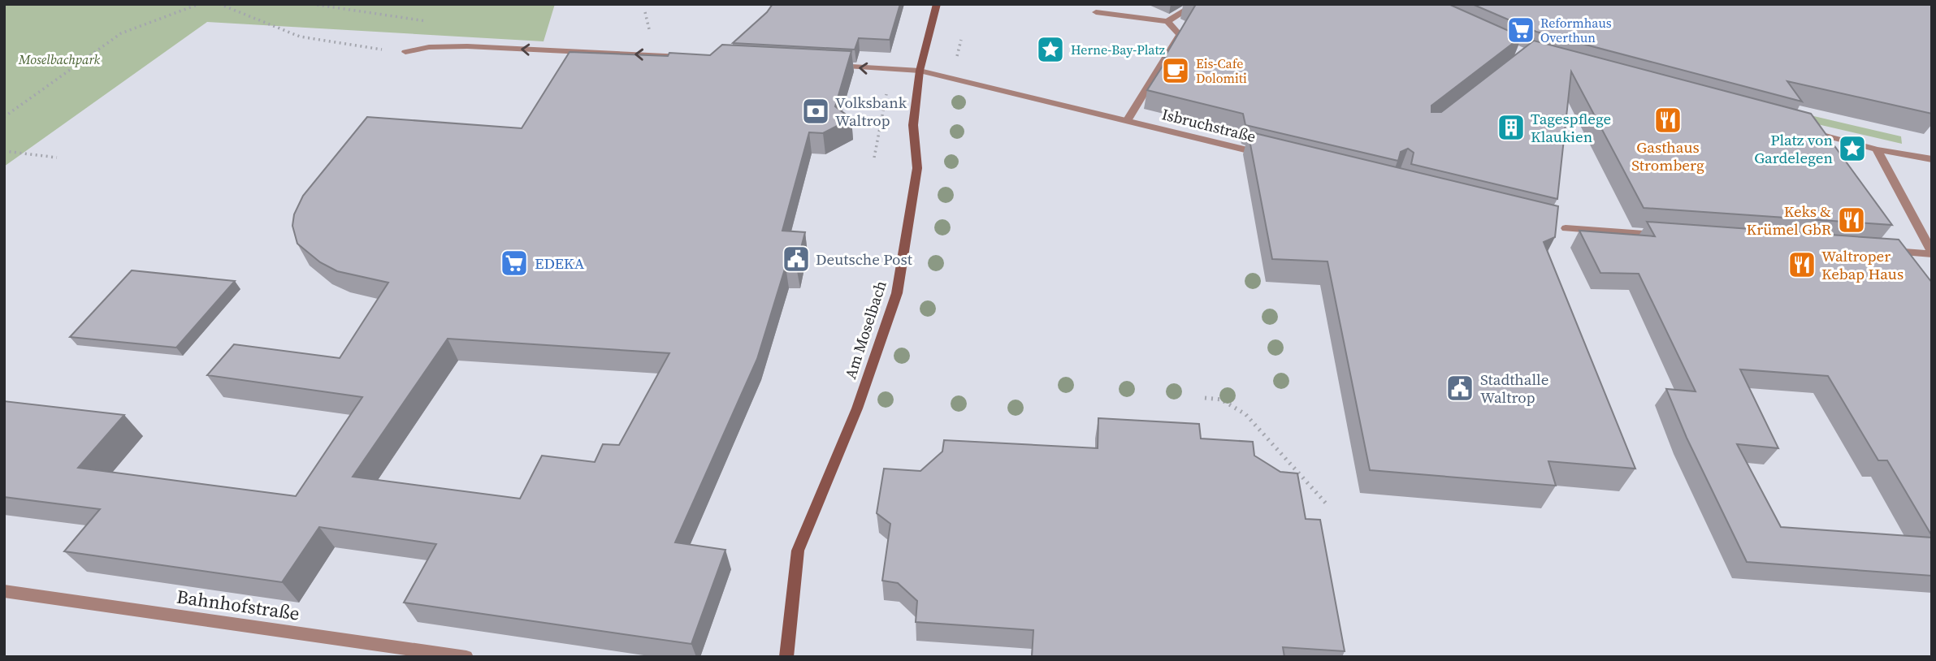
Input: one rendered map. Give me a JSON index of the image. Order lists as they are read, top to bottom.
{
  "streets": {
    "street": ["Isbruchstraße", "Am Moselbach", "Bahnhofstraße"]
  },
  "crossings": [
    ["Isbruchstraße", "Am Moselbach"]
  ],
  "parks": ["Moselbachpark"],
  "places": {
    "supermarket": ["Reformhaus Overthun", "EDEKA"],
    "place": ["Herne-Bay-Platz", "Platz von Gardelegen"],
    "cafe": ["Eis-Cafe Dolomiti"],
    "bank": ["Volksbank Waltrop"],
    "restaurant": ["Gasthaus Stromberg", "Keks & Krümel GbR", "Waltroper Kebap Haus"],
    "building": ["Tagespflege Klaukien"],
    "public building": ["Deutsche Post", "Stadthalle Waltrop"]
  }
}
